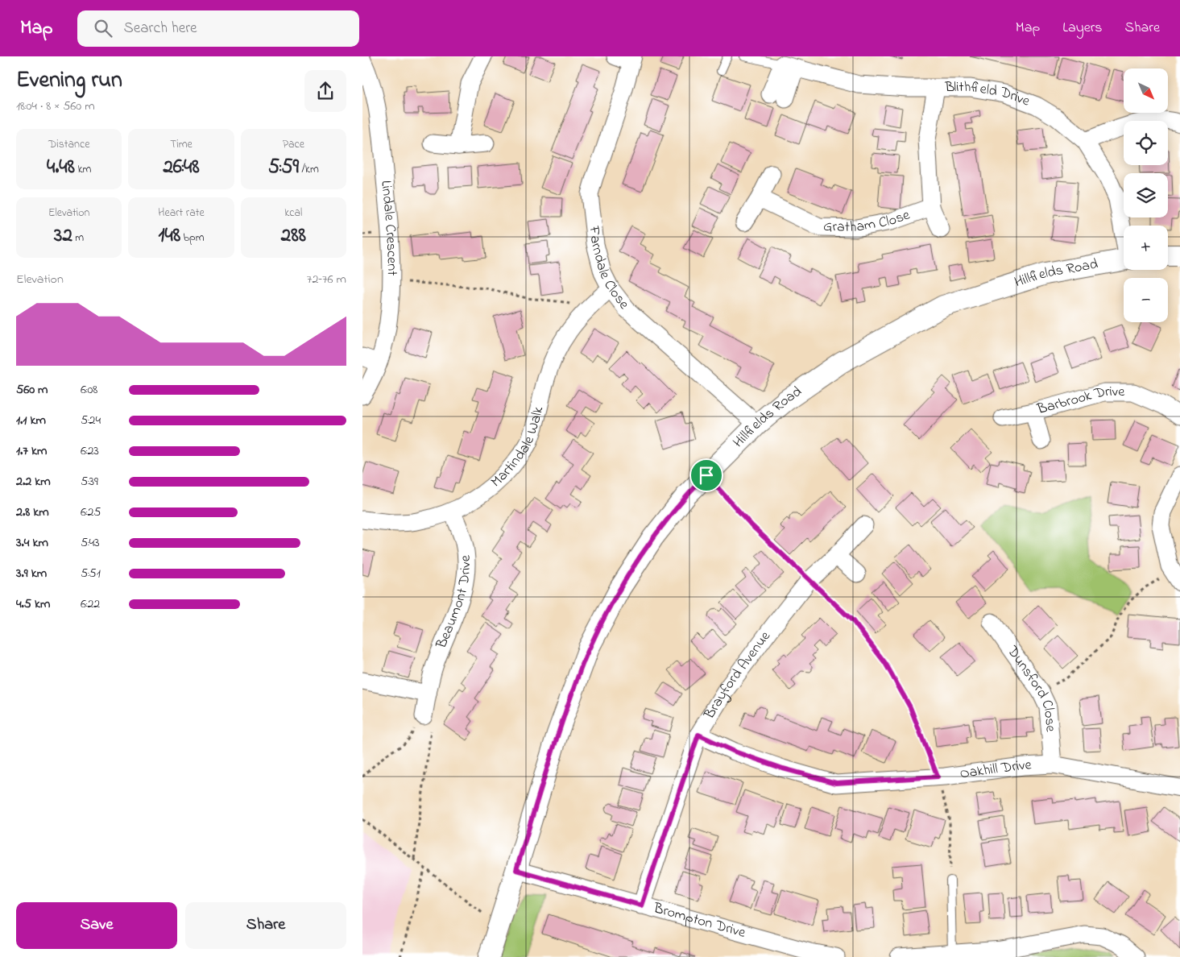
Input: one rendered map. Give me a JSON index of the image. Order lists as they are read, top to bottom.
{
  "streets": {
    "street": [
      "Blithfield Drive",
      "Gratham Close",
      "Lindale Crescent",
      "Farndale Close",
      "Hillfields Road",
      "Barbrook Drive",
      "Martindale Walk",
      "Beaumont Drive",
      "Brayford Avenue",
      "Dunsford Close",
      "Oakhill Drive",
      "Brompton Drive"
    ]
  },
  "crossings": [
    ["Farndale Close", "Hillfields Road"],
    ["Farndale Close", "Martindale Walk"],
    ["Hillfields Road", "Brompton Drive"],
    ["Martindale Walk", "Beaumont Drive"],
    ["Brayford Avenue", "Oakhill Drive"],
    ["Brayford Avenue", "Brompton Drive"],
    ["Dunsford Close", "Oakhill Drive"]
  ],
  "north": "bottom right",
  "page": {
    "header": "Map",
    "search": "Search here",
    "nav": ["Map", "Layers", "Share"],
    "heading": ["Evening run", "18:04 · 8 × 560 m"],
    "map_buttons": ["+", "−"],
    "stats": [
      ["Distance", "4.48 km"],
      ["Time", "26:48"],
      ["Pace", "5:59 /km"],
      ["Elevation", "32 m"],
      ["Heart rate", "148 bpm"],
      ["kcal", "288"]
    ],
    "chart": ["Elevation", "72–76 m"],
    "list": [
      {
        "name": "560 m",
        "note": "6:08"
      },
      {
        "name": "1.1 km",
        "note": "5:24"
      },
      {
        "name": "1.7 km",
        "note": "6:23"
      },
      {
        "name": "2.2 km",
        "note": "5:39"
      },
      {
        "name": "2.8 km",
        "note": "6:25"
      },
      {
        "name": "3.4 km",
        "note": "5:43"
      },
      {
        "name": "3.9 km",
        "note": "5:51"
      },
      {
        "name": "4.5 km",
        "note": "6:22"
      }
    ],
    "buttons": ["Save", "Share"]
  }
}
